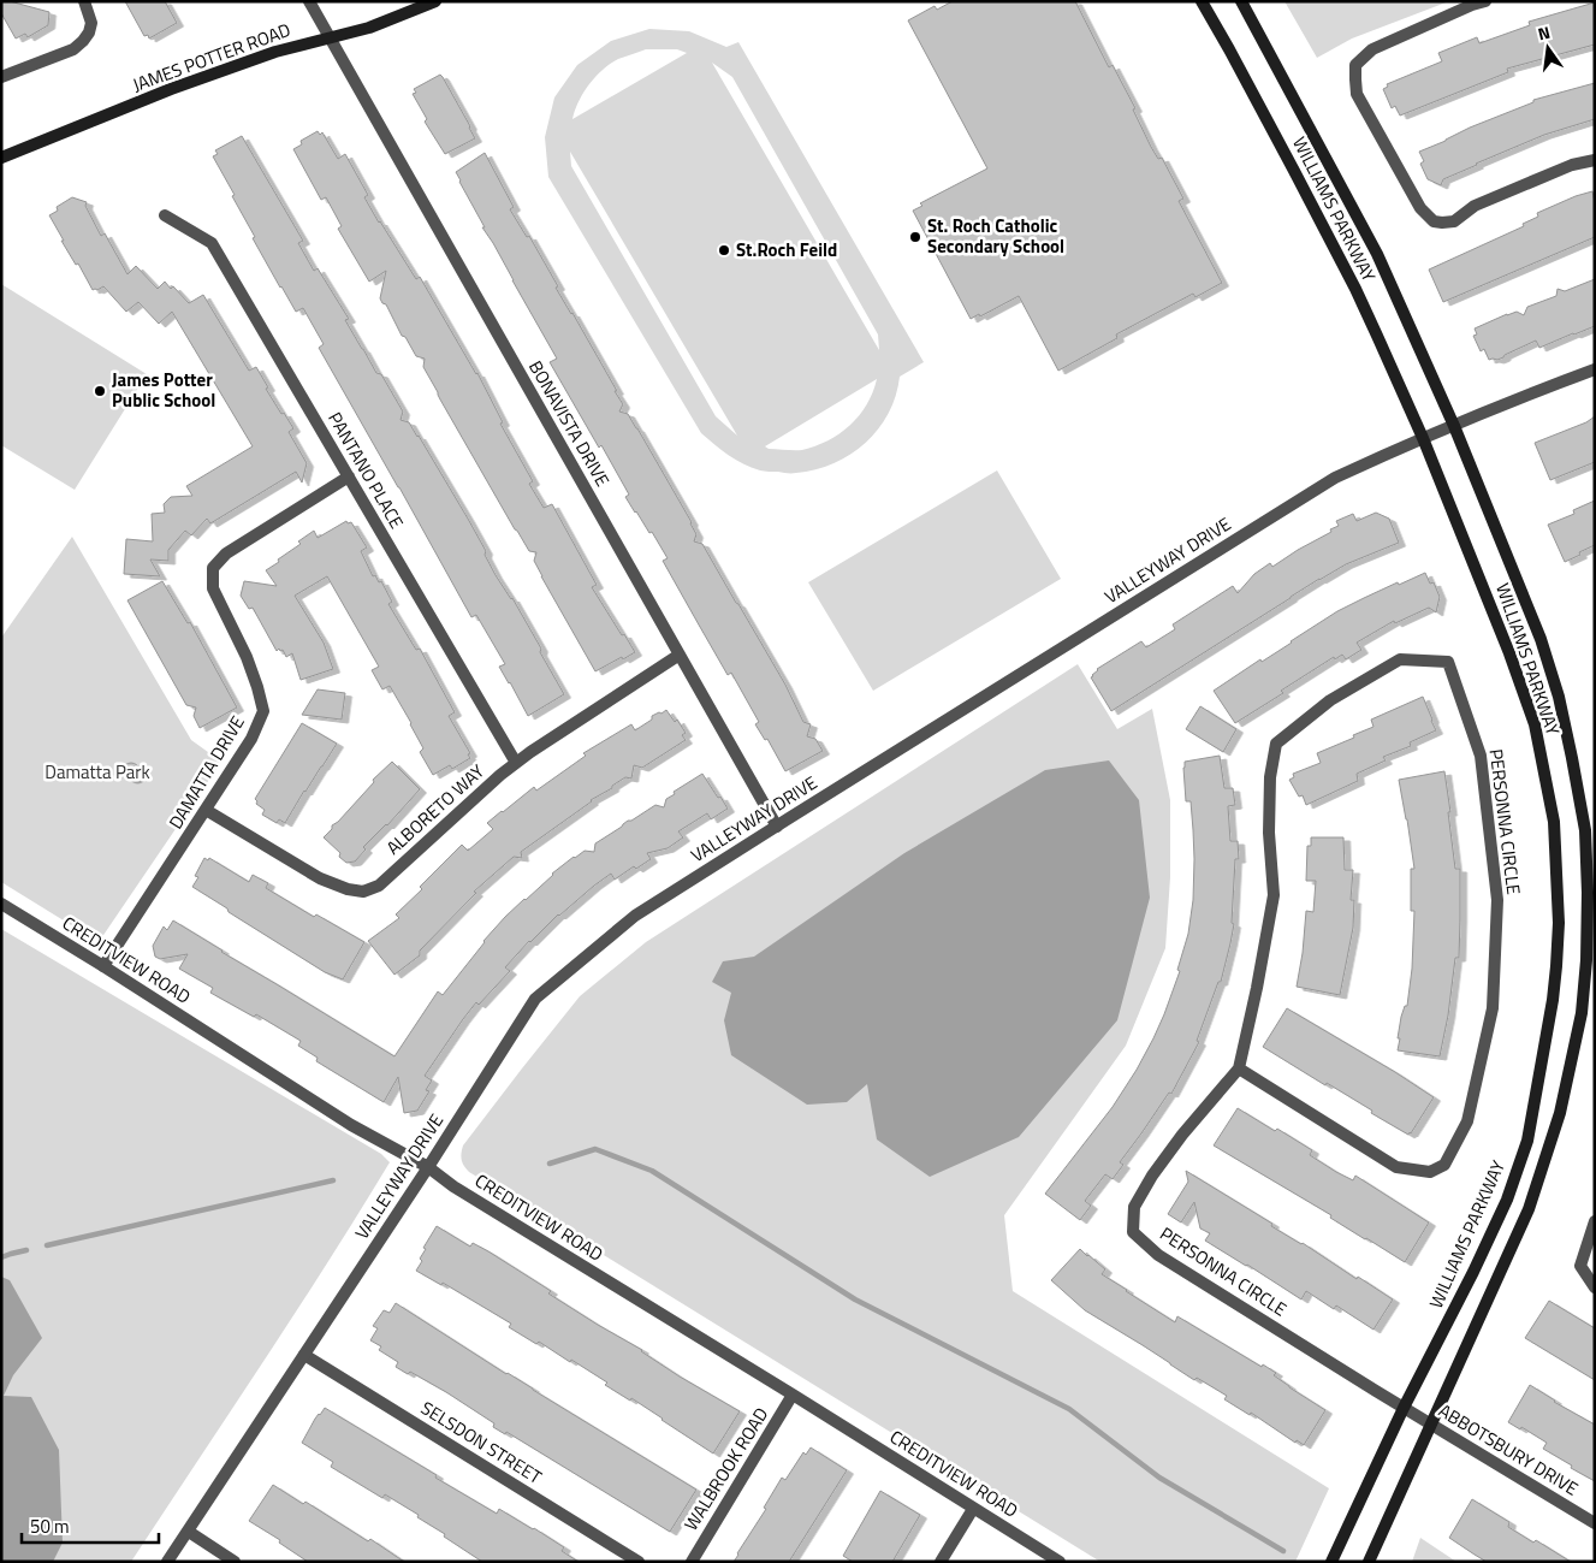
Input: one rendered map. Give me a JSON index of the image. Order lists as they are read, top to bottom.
{
  "streets": {
    "main road": ["JAMES POTTER ROAD", "WILLIAMS PARKWAY"],
    "street": [
      "BONAVISTA DRIVE",
      "PANTANO PLACE",
      "VALLEYWAY DRIVE",
      "DAMATTA DRIVE",
      "ALBORETO WAY",
      "PERSONNA CIRCLE",
      "CREDITVIEW ROAD",
      "SELSDON STREET",
      "ABBOTSBURY DRIVE",
      "WALBROOK ROAD"
    ]
  },
  "crossings": [
    ["JAMES POTTER ROAD", "BONAVISTA DRIVE"],
    ["WILLIAMS PARKWAY", "VALLEYWAY DRIVE"],
    ["WILLIAMS PARKWAY", "PERSONNA CIRCLE"],
    ["WILLIAMS PARKWAY", "ABBOTSBURY DRIVE"],
    ["BONAVISTA DRIVE", "VALLEYWAY DRIVE"],
    ["BONAVISTA DRIVE", "ALBORETO WAY"],
    ["PANTANO PLACE", "DAMATTA DRIVE"],
    ["PANTANO PLACE", "ALBORETO WAY"],
    ["VALLEYWAY DRIVE", "CREDITVIEW ROAD"],
    ["VALLEYWAY DRIVE", "SELSDON STREET"],
    ["DAMATTA DRIVE", "ALBORETO WAY"],
    ["DAMATTA DRIVE", "CREDITVIEW ROAD"],
    ["PERSONNA CIRCLE", "ABBOTSBURY DRIVE"],
    ["CREDITVIEW ROAD", "WALBROOK ROAD"]
  ],
  "parks": ["Damatta Park"],
  "places": ["St. Roch Catholic Secondary School", "St.Roch Feild", "James Potter Public School"],
  "scale_bar": "50 m",
  "north": "top"
}
